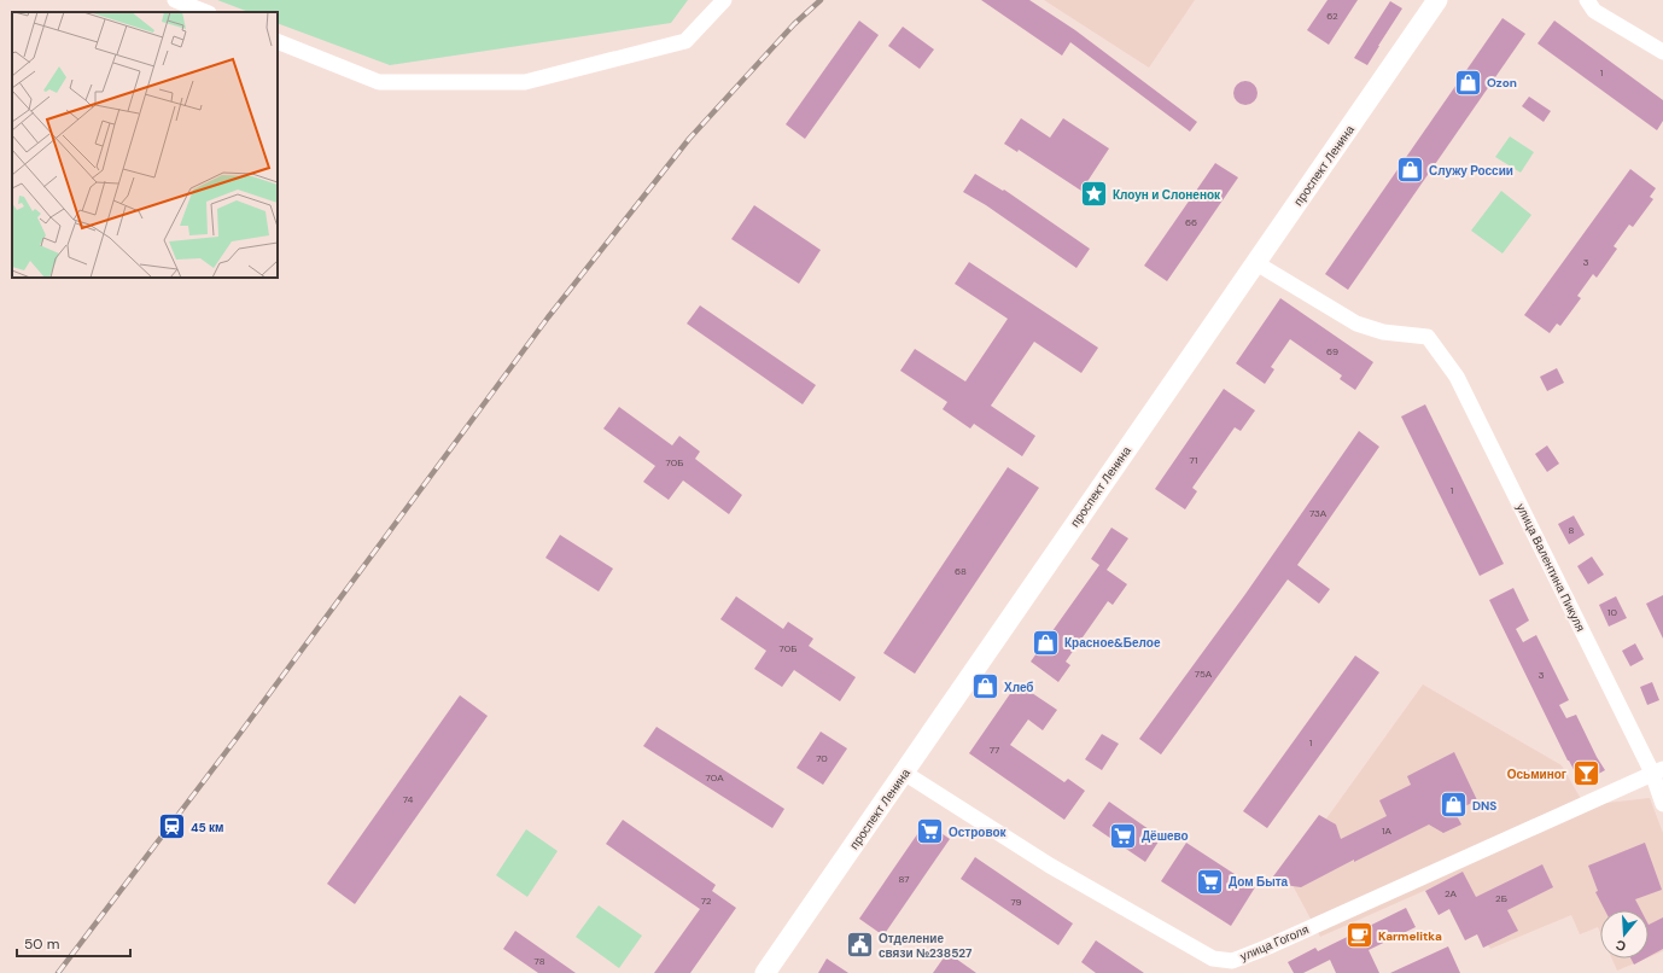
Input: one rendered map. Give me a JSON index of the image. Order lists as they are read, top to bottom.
{
  "streets": {
    "main road": ["проспект Ленина"],
    "street": ["улица Валентина Пикуля", "улица Гоголя"]
  },
  "crossings": [
    ["проспект Ленина", "улица Валентина Пикуля"],
    ["проспект Ленина", "улица Гоголя"],
    ["улица Валентина Пикуля", "улица Гоголя"]
  ],
  "places": {
    "shop": [
      "Ozon",
      "Служу России",
      "Красное&Белое",
      "Хлеб",
      "DNS"
    ],
    "place": ["Клоун и Слоненок"],
    "bar": ["Осьминог"],
    "station": ["45 км"],
    "supermarket": ["Островок", "Дёшево", "Дом Быта"],
    "cafe": ["Karmelitka"],
    "public building": ["Отделение связи №238527"]
  },
  "house_numbers": [
    "62",
    "1",
    "66",
    "3",
    "69",
    "71",
    "70Б",
    "1",
    "73А",
    "8",
    "68",
    "10",
    "70Б",
    "75А",
    "3",
    "1",
    "77",
    "70",
    "70А",
    "74",
    "1А",
    "87",
    "2А",
    "2Б",
    "72",
    "79",
    "78"
  ],
  "scale_bar": "50 m",
  "north": "bottom"
}
